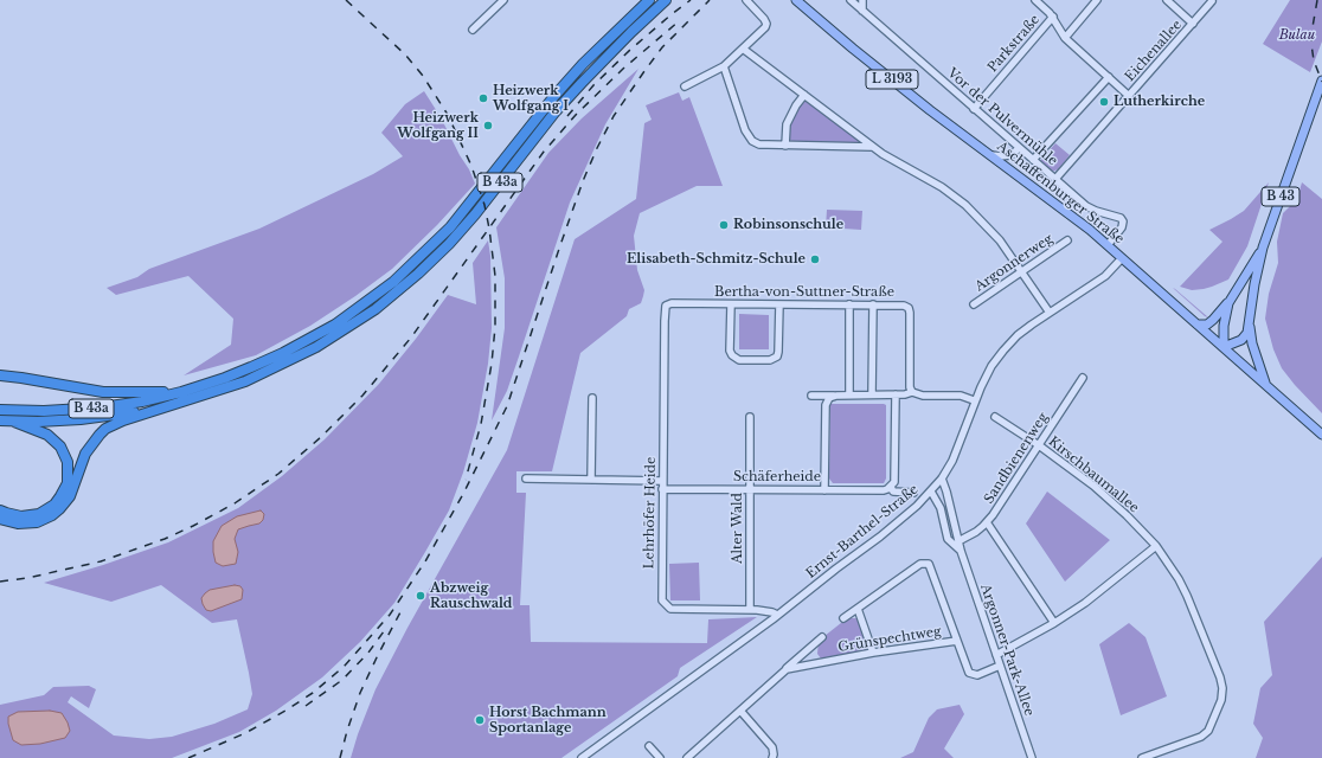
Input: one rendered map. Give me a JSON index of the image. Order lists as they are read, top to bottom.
{
  "streets": {
    "highway": ["B 43a"],
    "main road": ["L 3193", "Aschaffenburger Straße", "B 43"],
    "street": [
      "Parkstraße",
      "Eichenallee",
      "Vor der Pulvermühle",
      "Argonnerweg",
      "Bertha-von-Suttner-Straße",
      "Sandbienenweg",
      "Kirschbaumallee",
      "Schäferheide",
      "Lehrhöfer Heide",
      "Alter Wald",
      "Ernst-Barthel-Straße",
      "Grünspechtweg",
      "Argonner-Park-Allee"
    ]
  },
  "crossings": [
    ["Parkstraße", "Vor der Pulvermühle"],
    ["Eichenallee", "Vor der Pulvermühle"],
    ["Vor der Pulvermühle", "Aschaffenburger Straße"],
    ["Aschaffenburger Straße", "B 43"],
    ["Aschaffenburger Straße", "Ernst-Barthel-Straße"],
    ["Bertha-von-Suttner-Straße", "Lehrhöfer Heide"],
    ["Sandbienenweg", "Kirschbaumallee"],
    ["Sandbienenweg", "Argonner-Park-Allee"],
    ["Schäferheide", "Lehrhöfer Heide"],
    ["Schäferheide", "Alter Wald"],
    ["Lehrhöfer Heide", "Alter Wald"],
    ["Lehrhöfer Heide", "Ernst-Barthel-Straße"],
    ["Ernst-Barthel-Straße", "Argonner-Park-Allee"],
    ["Grünspechtweg", "Argonner-Park-Allee"]
  ],
  "parks": ["Bulau"],
  "places": [
    "Heizwerk Wolfgang I",
    "Lutherkirche",
    "Heizwerk Wolfgang II",
    "Robinsonschule",
    "Elisabeth-Schmitz-Schule",
    "Abzweig Rauschwald",
    "Horst Bachmann Sportanlage"
  ]
}
